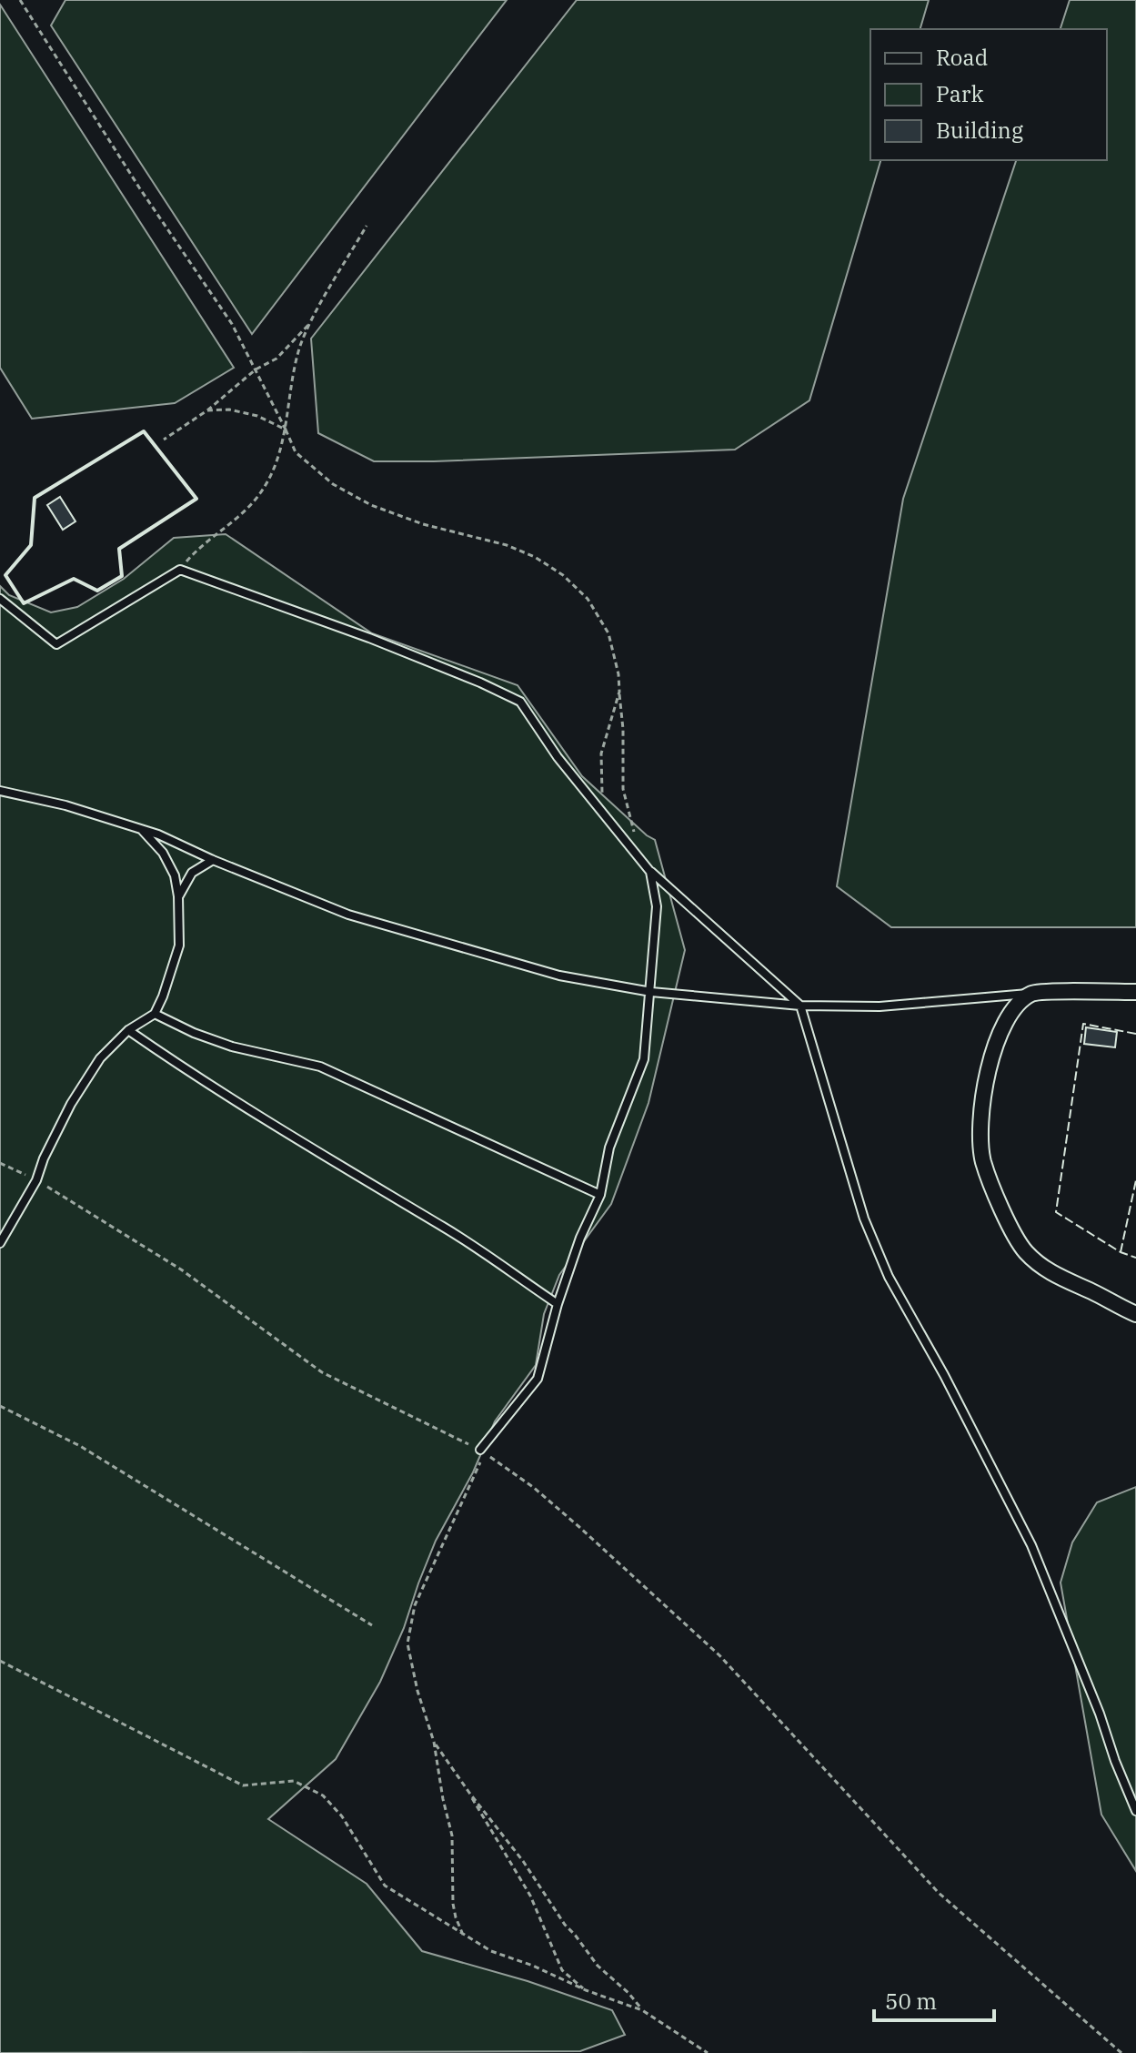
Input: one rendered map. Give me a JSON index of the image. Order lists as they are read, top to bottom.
{
  "legend": ["Road", "Park", "Building"],
  "scale_bar": "50 m"
}
